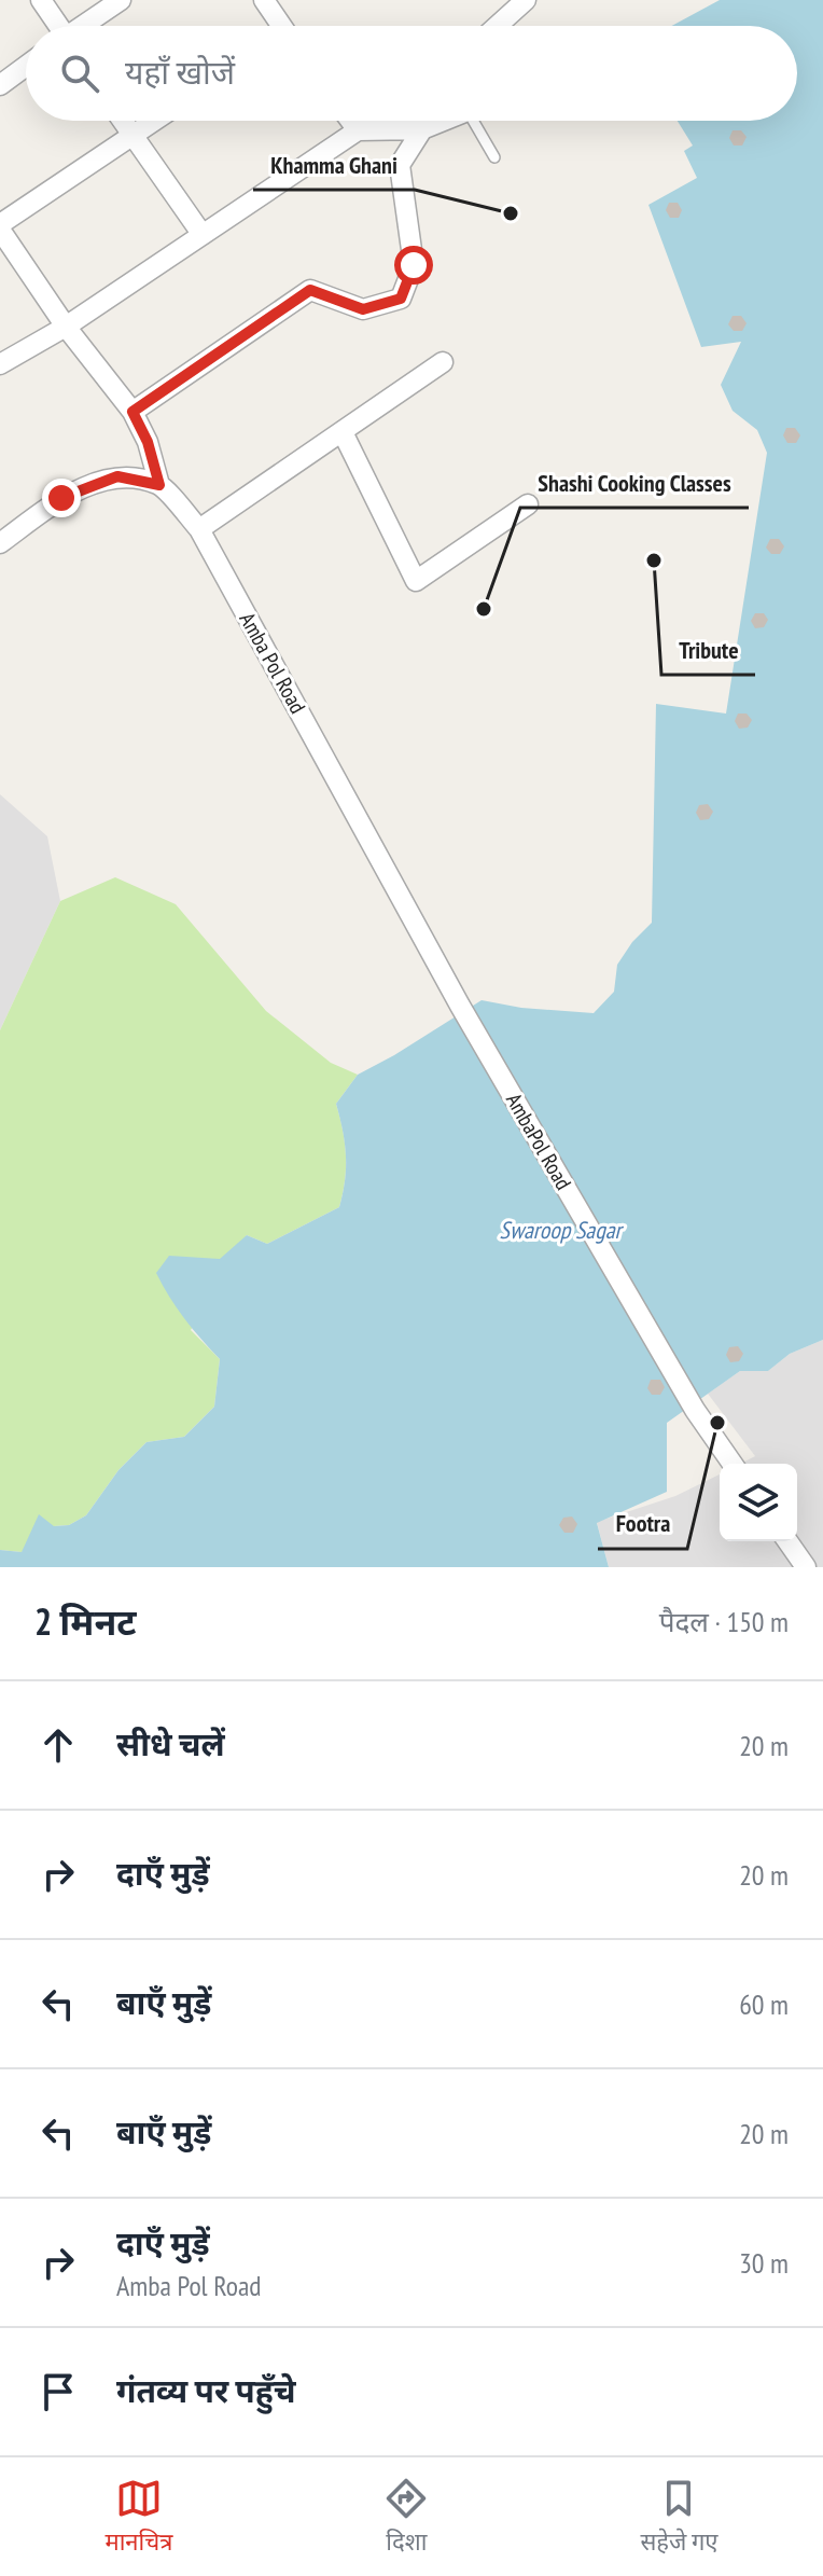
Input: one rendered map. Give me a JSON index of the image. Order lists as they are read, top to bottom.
{
  "streets": {
    "street": ["Amba Pol Road", "AmbaPol Road"]
  },
  "crossings": [
    ["Amba Pol Road", "AmbaPol Road"]
  ],
  "water": ["Swaroop Sagar"],
  "places": [
    "Khamma Ghani",
    "Tribute",
    "Shashi Cooking Classes",
    "Footra"
  ],
  "page": {
    "search": "यहाँ खोजें",
    "heading": ["2 मिनट", "पैदल · 150 m"],
    "list": [
      ["सीधे चलें", "20 m"],
      ["दाएँ मुड़ें", "20 m"],
      ["बाएँ मुड़ें", "60 m"],
      ["बाएँ मुड़ें", "20 m"],
      ["दाएँ मुड़ें", "Amba Pol Road", "30 m"],
      "गंतव्य पर पहुँचे"
    ],
    "nav": ["मानचित्र", "दिशा", "सहेजे गए"]
  }
}
